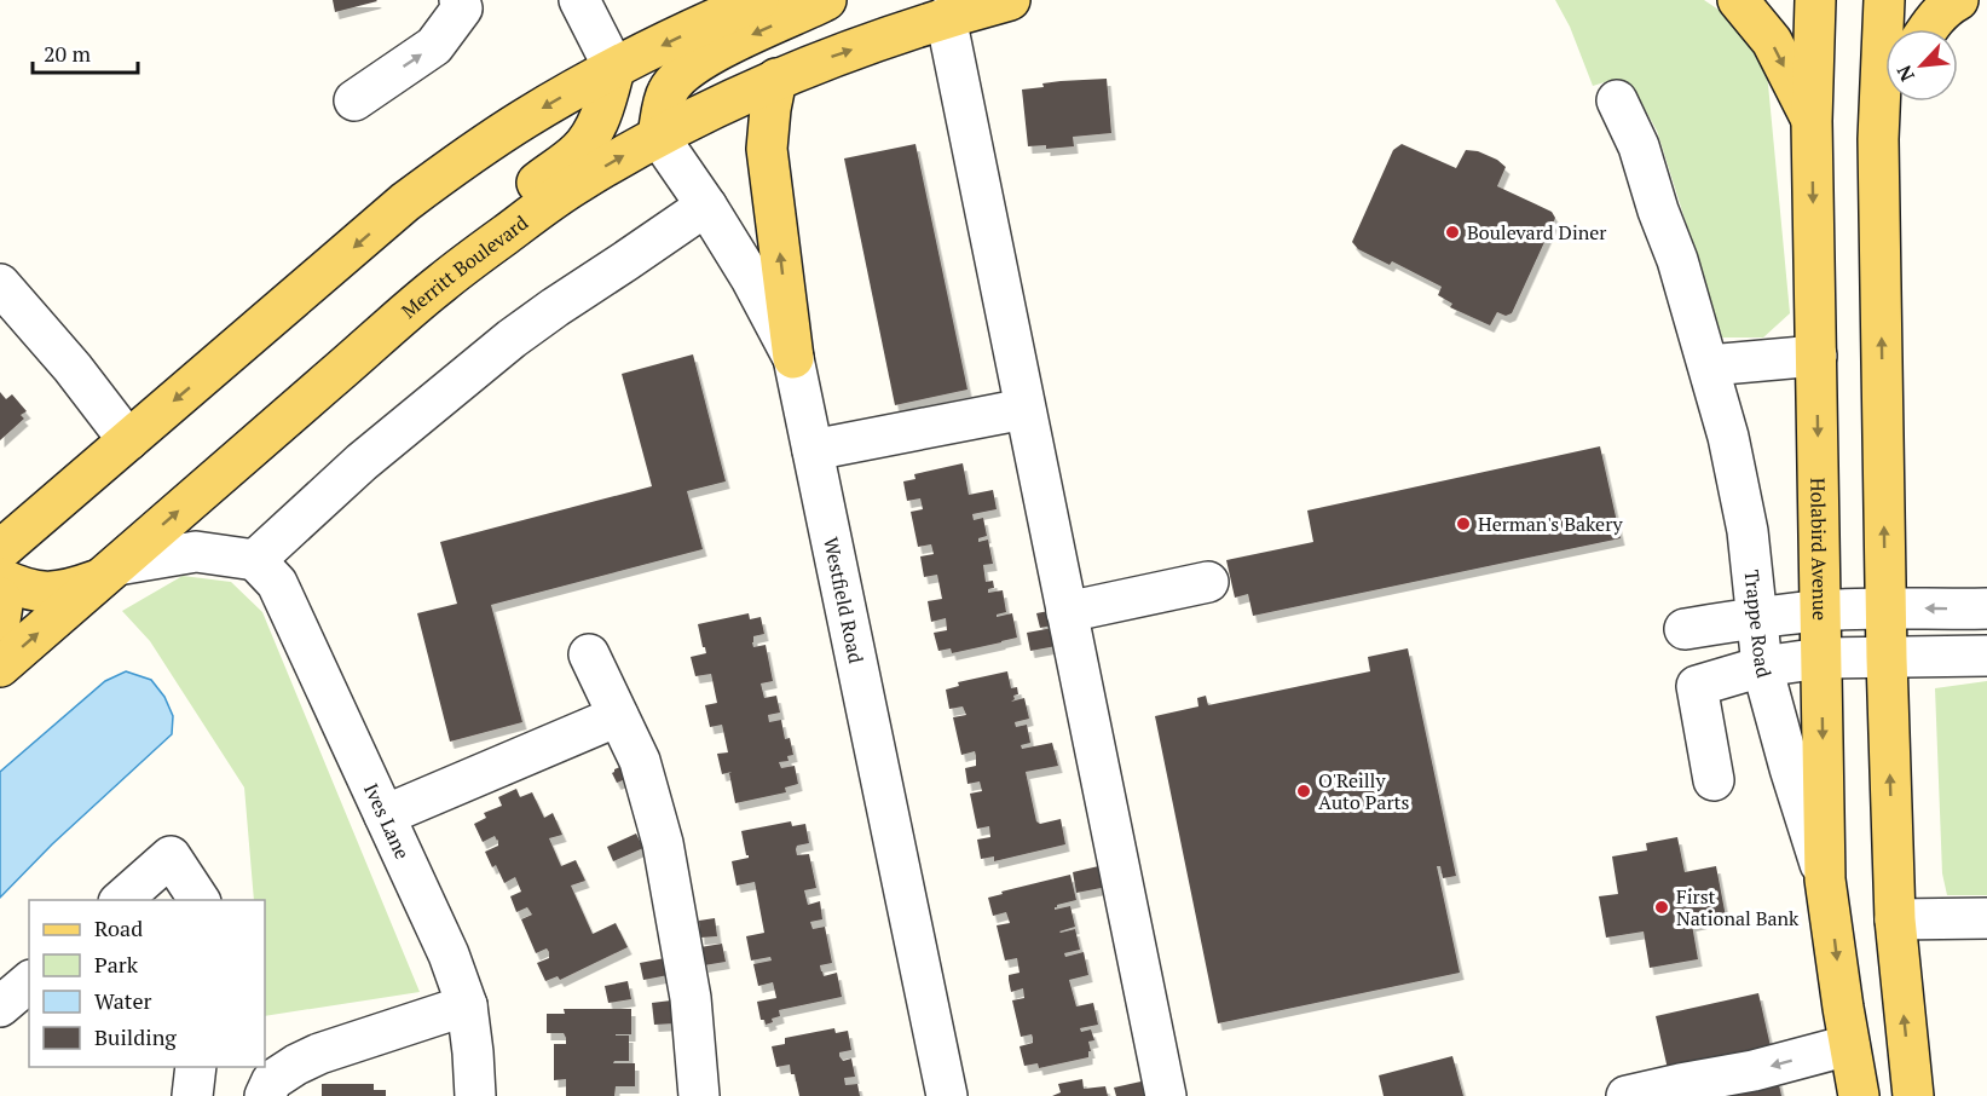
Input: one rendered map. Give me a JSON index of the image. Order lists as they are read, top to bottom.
{
  "streets": {
    "main road": ["Merritt Boulevard", "Holabird Avenue"],
    "street": ["Westfield Road", "Trappe Road", "Ives Lane"]
  },
  "crossings": [
    ["Merritt Boulevard", "Westfield Road"],
    ["Holabird Avenue", "Trappe Road"]
  ],
  "places": [
    "Boulevard Diner",
    "Herman's Bakery",
    "O'Reilly Auto Parts",
    "First National Bank"
  ],
  "legend": [
    "Road",
    "Park",
    "Water",
    "Building"
  ],
  "scale_bar": "20 m",
  "north": "bottom left"
}
